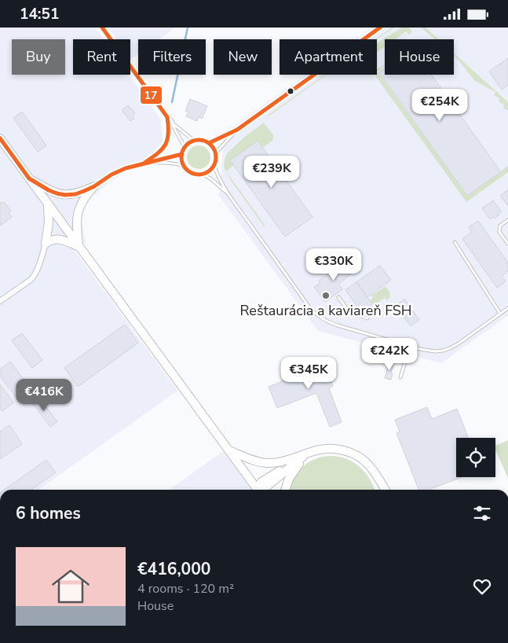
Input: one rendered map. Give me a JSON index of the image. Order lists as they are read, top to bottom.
{
  "places": ["Reštaurácia a kaviareň FSH"],
  "lines": ["transit line 17"],
  "page": {
    "status": "14:51",
    "chip": [
      "Buy",
      "Rent",
      "Filters",
      "New",
      "Apartment",
      "House"
    ],
    "price": [
      "€254K",
      "€239K",
      "€330K",
      "€242K",
      "€345K",
      "€416K"
    ],
    "heading": "6 homes",
    "list": [
      {
        "name": "€416,000",
        "note": "4 rooms · 120 m² · House"
      }
    ]
  }
}
